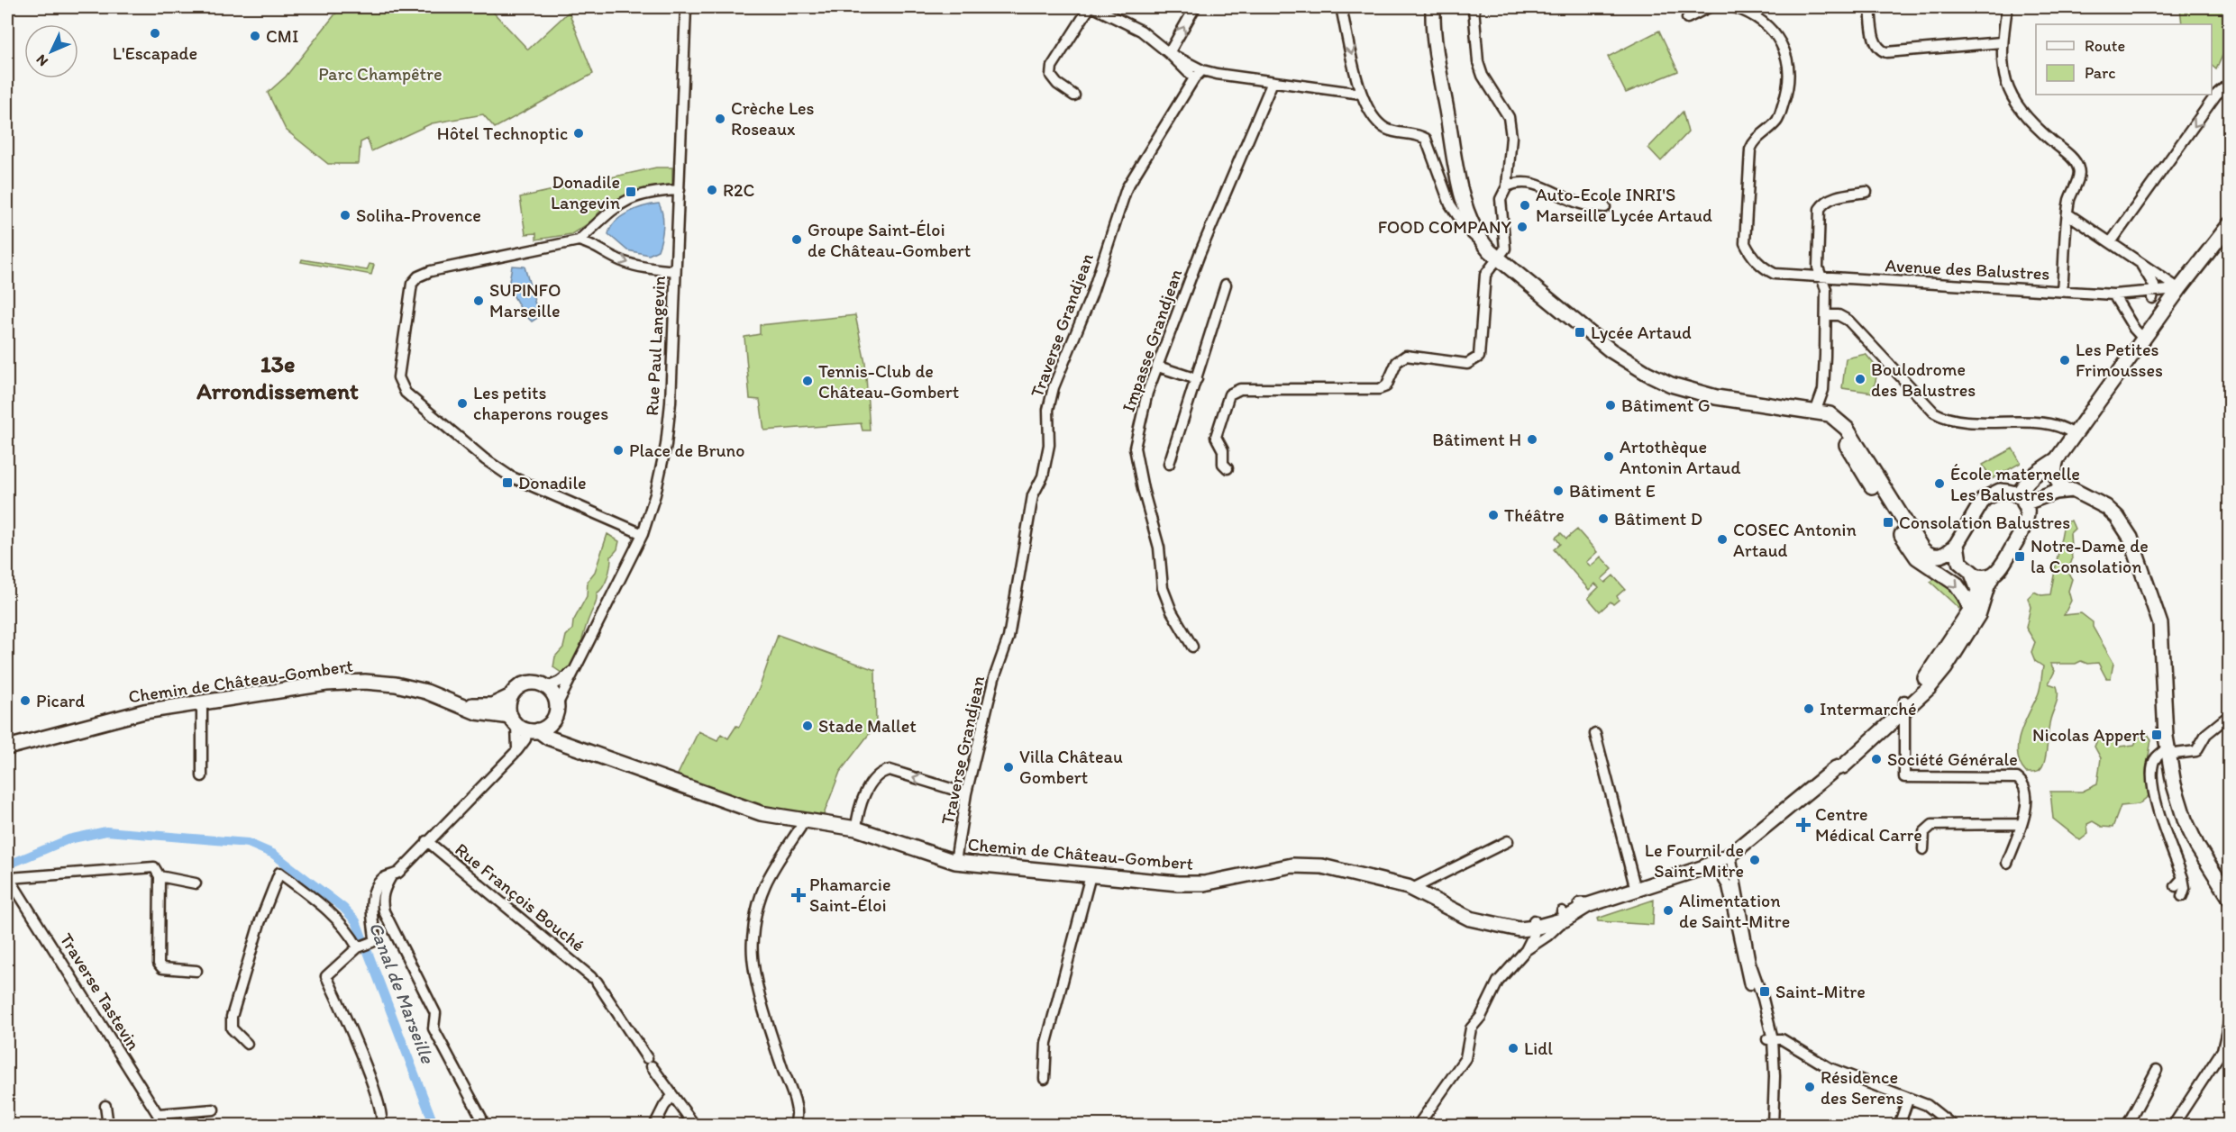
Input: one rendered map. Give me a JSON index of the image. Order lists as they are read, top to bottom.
{
  "streets": {
    "street": [
      "Avenue des Balustres",
      "Traverse Grandjean",
      "Impasse Grandjean",
      "Rue Paul Langevin",
      "Chemin de Château-Gombert",
      "Rue François Bouché",
      "Traverse Tastevin"
    ]
  },
  "crossings": [
    ["Traverse Grandjean", "Chemin de Château-Gombert"],
    ["Rue Paul Langevin", "Chemin de Château-Gombert"]
  ],
  "districts": ["13e Arrondissement"],
  "water": ["Canal de Marseille"],
  "parks": ["Parc Champêtre"],
  "places": {
    "other": [
      "L'Escapade",
      "CMI",
      "Crèche Les Roseaux",
      "Hôtel Technoptic",
      "R2C",
      "Auto-Ecole INRI'S Marseille Lycée Artaud",
      "Soliha-Provence",
      "FOOD COMPANY",
      "Groupe Saint-Éloi de Château-Gombert",
      "SUPINFO Marseille",
      "Les Petites Frimousses",
      "Boulodrome des Balustres",
      "Tennis-Club de Château-Gombert",
      "Les petits chaperons rouges",
      "Bâtiment G",
      "Bâtiment H",
      "Place de Bruno",
      "Artothèque Antonin Artaud",
      "École maternelle Les Balustres",
      "Bâtiment E",
      "Théâtre",
      "Bâtiment D",
      "COSEC Antonin Artaud",
      "Picard",
      "Intermarché",
      "Stade Mallet",
      "Société Générale",
      "Villa Château Gombert",
      "Le Fournil de Saint-Mitre",
      "Alimentation de Saint-Mitre",
      "Lidl",
      "Résidence des Serens"
    ],
    "transit": [
      "Donadile Langevin",
      "Lycée Artaud",
      "Donadile",
      "Consolation Balustres",
      "Notre-Dame de la Consolation",
      "Nicolas Appert",
      "Saint-Mitre"
    ],
    "health": ["Centre Médical Carre", "Phamarcie Saint-Éloi"]
  },
  "legend": ["Route", "Parc"],
  "north": "bottom left"
}
